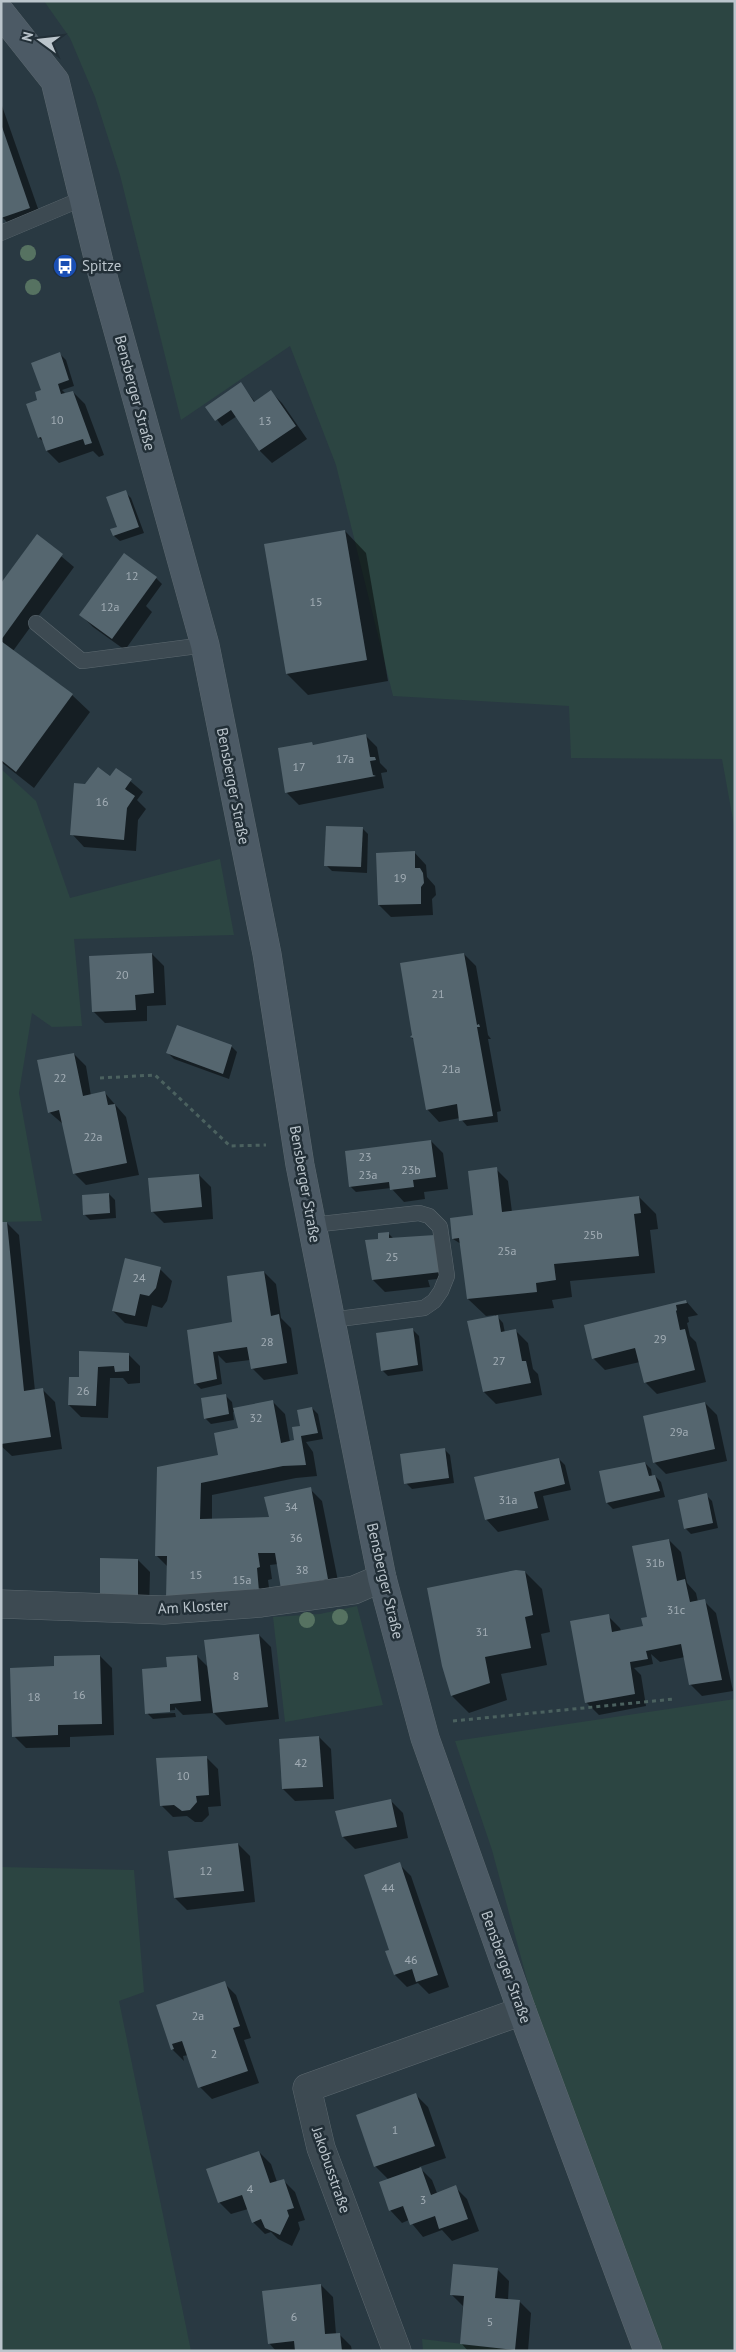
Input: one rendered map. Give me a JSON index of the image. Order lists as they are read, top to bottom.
{
  "streets": {
    "main road": ["Bensberger Straße"],
    "street": ["Am Kloster", "Jakobusstraße"]
  },
  "crossings": [
    ["Bensberger Straße", "Am Kloster"],
    ["Bensberger Straße", "Jakobusstraße"]
  ],
  "places": {
    "bus stop": ["Spitze"]
  },
  "house_numbers": [
    "10",
    "13",
    "12",
    "15",
    "12a",
    "17a",
    "17",
    "16",
    "19",
    "20",
    "21",
    "21a",
    "22",
    "22a",
    "23",
    "23b",
    "23a",
    "25b",
    "25a",
    "25",
    "24",
    "29",
    "28",
    "27",
    "26",
    "32",
    "29a",
    "31a",
    "34",
    "36",
    "31b",
    "38",
    "15",
    "15a",
    "31c",
    "31",
    "8",
    "16",
    "18",
    "42",
    "10",
    "12",
    "44",
    "46",
    "2a",
    "2",
    "1",
    "4",
    "3",
    "6",
    "5"
  ],
  "north": "left"
}
